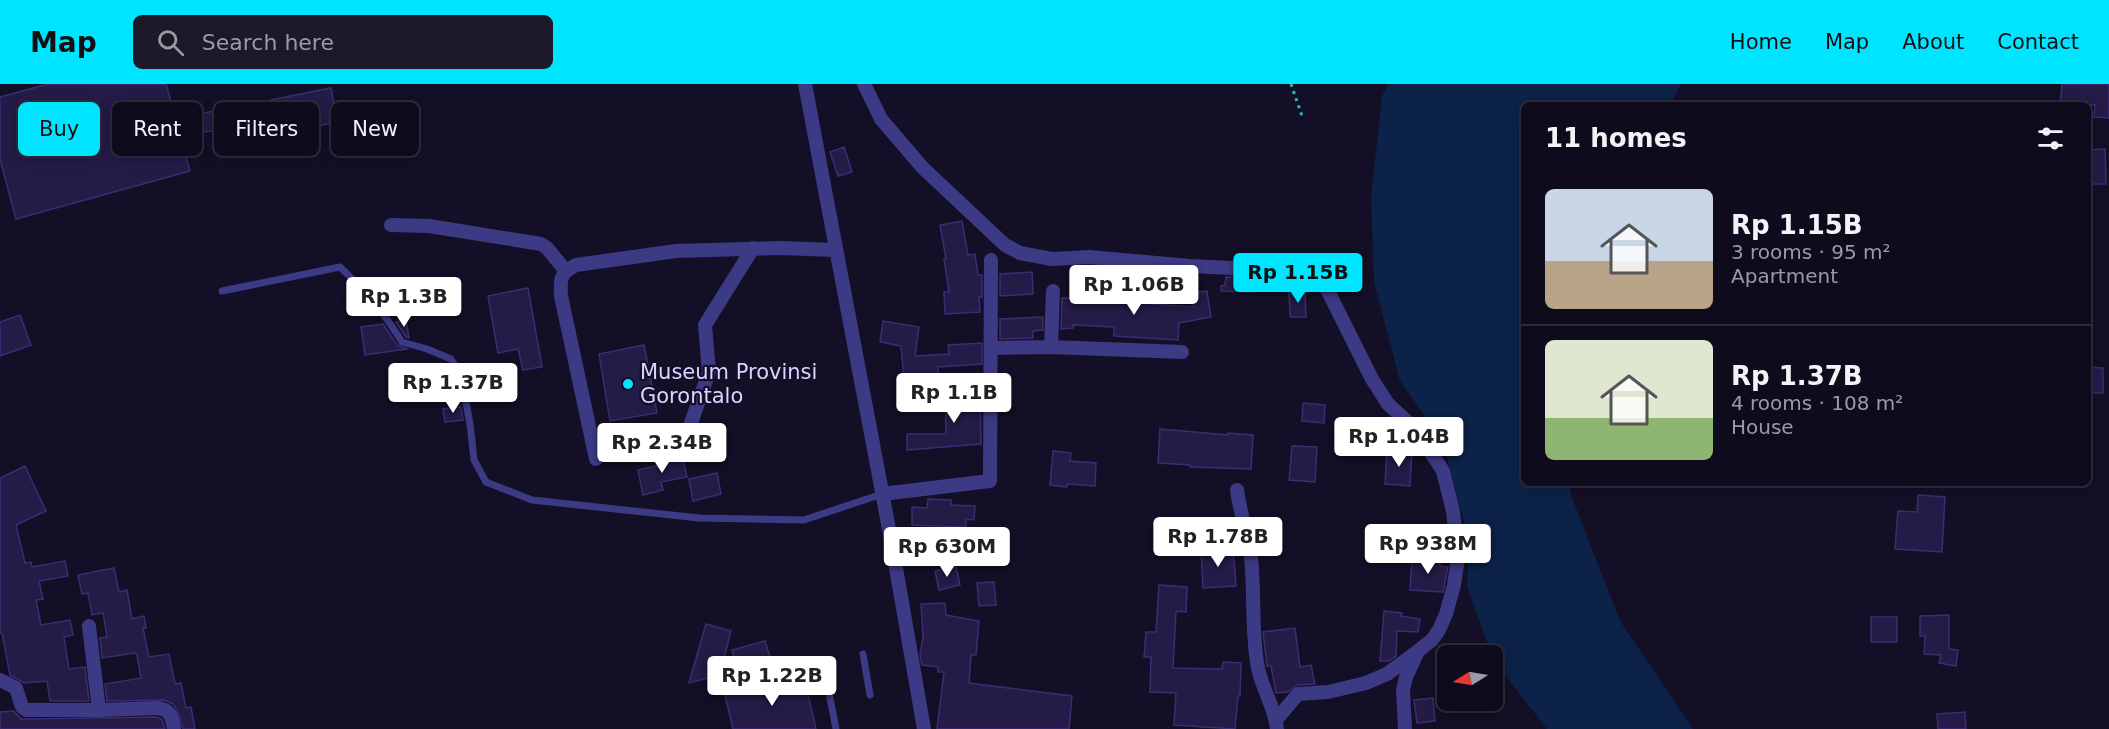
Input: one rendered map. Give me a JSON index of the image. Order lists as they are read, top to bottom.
{
  "places": ["Museum Provinsi Gorontalo"],
  "north": "left",
  "page": {
    "header": "Map",
    "search": "Search here",
    "nav": [
      "Home",
      "Map",
      "About",
      "Contact"
    ],
    "chip": [
      "Buy",
      "Rent",
      "Filters",
      "New"
    ],
    "heading": "11 homes",
    "list": [
      {
        "name": "Rp 1.15B",
        "note": "3 rooms · 95 m² · Apartment"
      },
      {
        "name": "Rp 1.37B",
        "note": "4 rooms · 108 m² · House"
      }
    ],
    "price": [
      "Rp 1.15B",
      "Rp 1.06B",
      "Rp 1.3B",
      "Rp 1.37B",
      "Rp 1.1B",
      "Rp 1.04B",
      "Rp 2.34B",
      "Rp 1.78B",
      "Rp 938M",
      "Rp 630M",
      "Rp 1.22B"
    ]
  }
}
